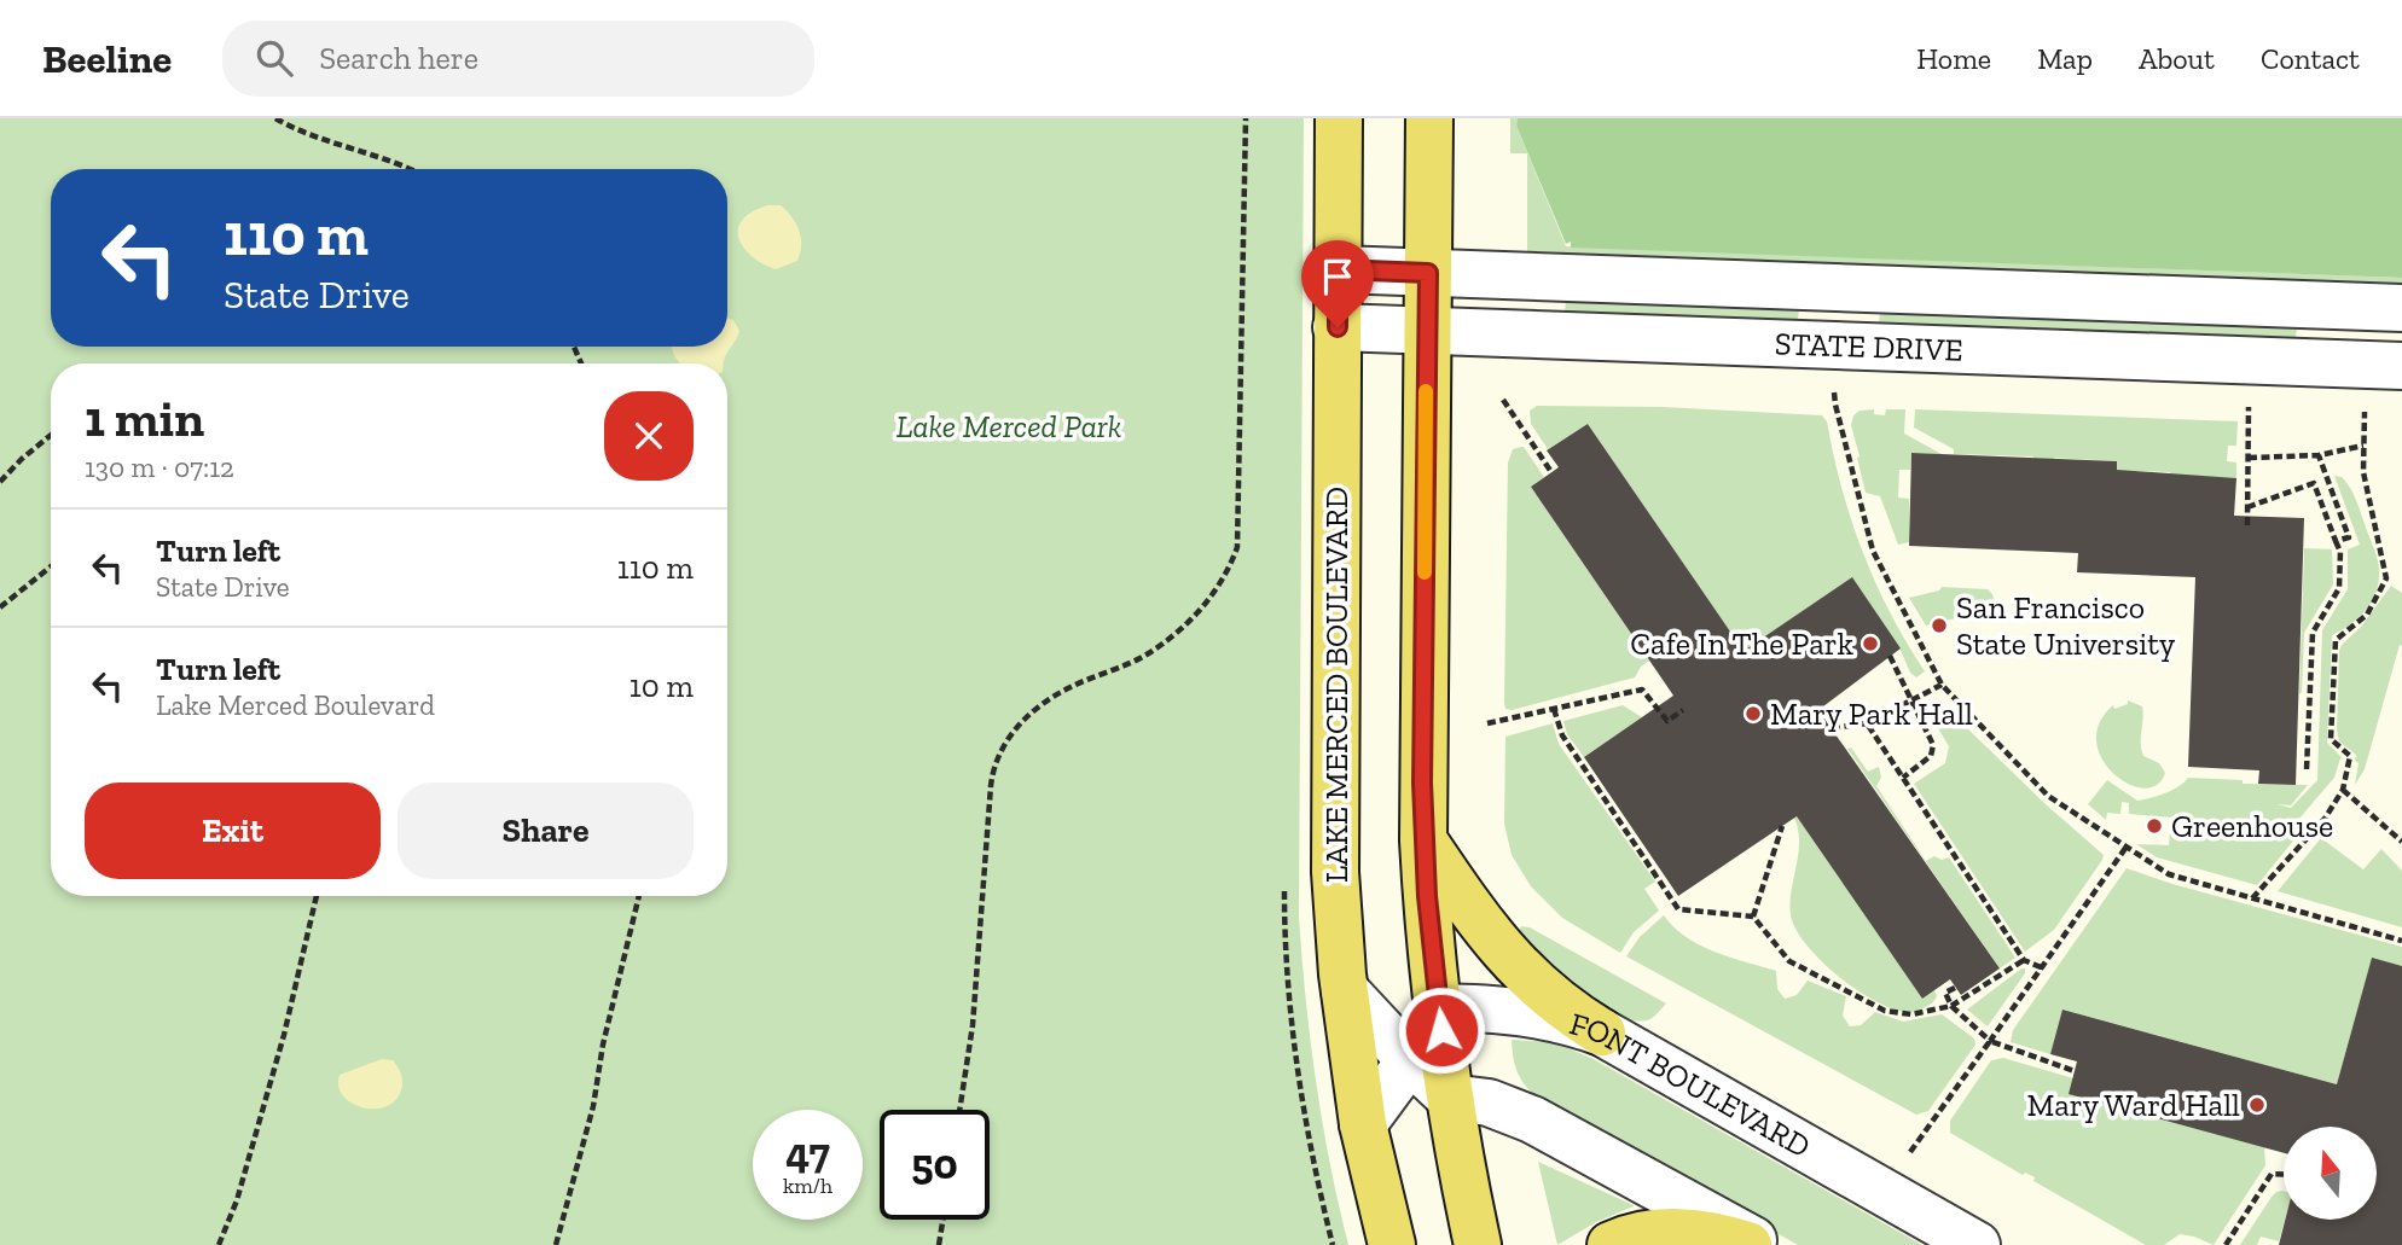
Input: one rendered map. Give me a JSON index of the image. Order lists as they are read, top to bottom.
{
  "streets": {
    "main road": ["LAKE MERCED BOULEVARD"],
    "street": ["STATE DRIVE", "FONT BOULEVARD"]
  },
  "crossings": [
    ["STATE DRIVE", "LAKE MERCED BOULEVARD"]
  ],
  "parks": ["Lake Merced Park"],
  "places": [
    "San Francisco State University",
    "Cafe In The Park",
    "Mary Park Hall",
    "Greenhouse",
    "Mary Ward Hall"
  ],
  "north": "top",
  "page": {
    "header": "Beeline",
    "search": "Search here",
    "nav": [
      "Home",
      "Map",
      "About",
      "Contact"
    ],
    "turn": ["110 m", "State Drive"],
    "heading": ["1 min", "130 m · 07:12"],
    "list": [
      {
        "name": "Turn left",
        "note": "State Drive",
        "value": "110 m"
      },
      {
        "name": "Turn left",
        "note": "Lake Merced Boulevard",
        "value": "10 m"
      }
    ],
    "buttons": ["Exit", "Share"],
    "speed": "47 km/h",
    "limit": "50"
  }
}
